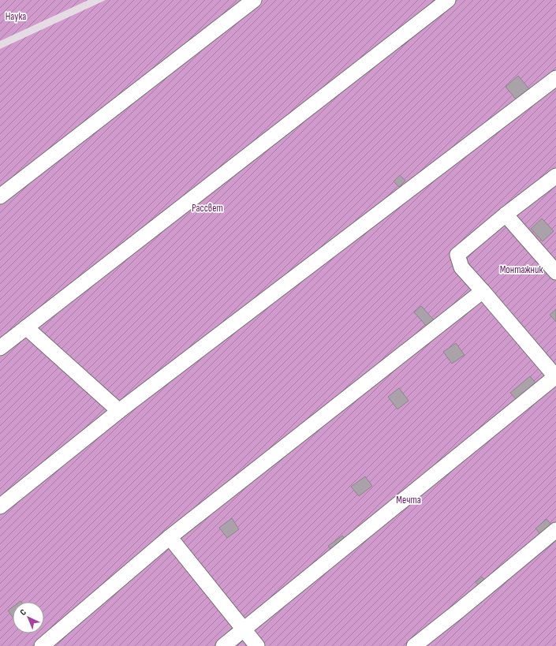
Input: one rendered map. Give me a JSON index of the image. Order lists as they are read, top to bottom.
{
  "parks": [
    "Наука",
    "Рассвет",
    "Монтажник",
    "Мечта"
  ],
  "north": "top left"
}
